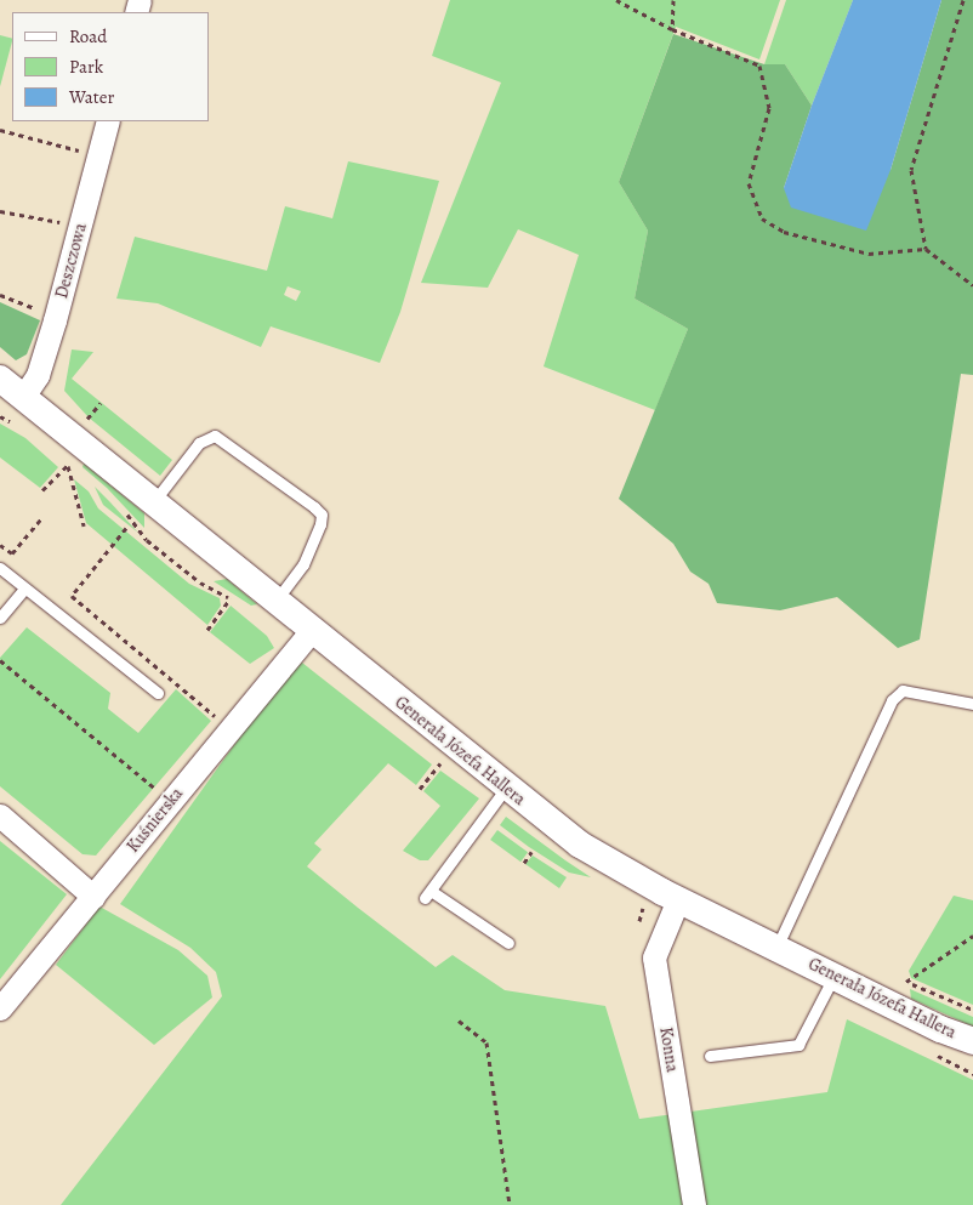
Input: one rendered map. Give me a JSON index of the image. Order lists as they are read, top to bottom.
{
  "streets": {
    "street": [
      "Deszczowa",
      "Generała Józefa Hallera",
      "Kuśnierska",
      "Konna"
    ]
  },
  "crossings": [
    ["Deszczowa", "Generała Józefa Hallera"],
    ["Generała Józefa Hallera", "Kuśnierska"],
    ["Generała Józefa Hallera", "Konna"]
  ],
  "legend": ["Road", "Park", "Water"]
}
